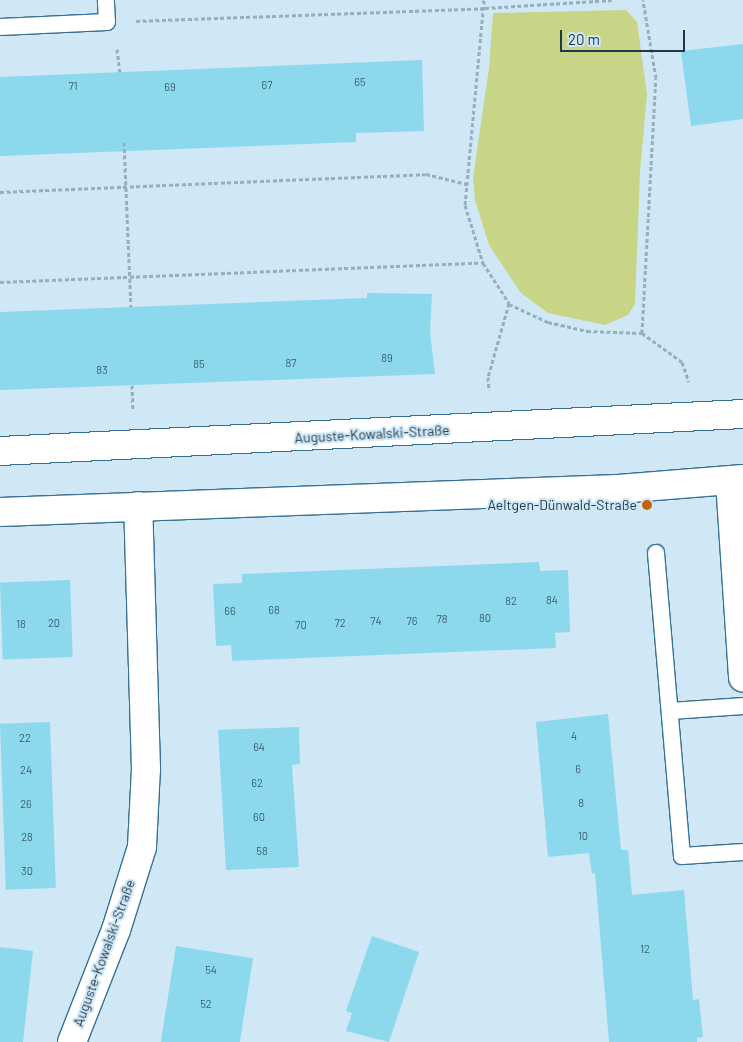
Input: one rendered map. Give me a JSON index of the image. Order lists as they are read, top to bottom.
{
  "streets": {
    "street": ["Auguste-Kowalski-Straße"]
  },
  "places": ["Aeltgen-Dünwald-Straße"],
  "house_numbers": [
    "65",
    "67",
    "71",
    "69",
    "89",
    "87",
    "85",
    "83",
    "84",
    "82",
    "68",
    "66",
    "80",
    "78",
    "74",
    "76",
    "20",
    "72",
    "18",
    "70",
    "4",
    "22",
    "64",
    "6",
    "24",
    "62",
    "8",
    "26",
    "60",
    "10",
    "28",
    "58",
    "30",
    "12",
    "54",
    "52"
  ],
  "scale_bar": "20 m"
}
